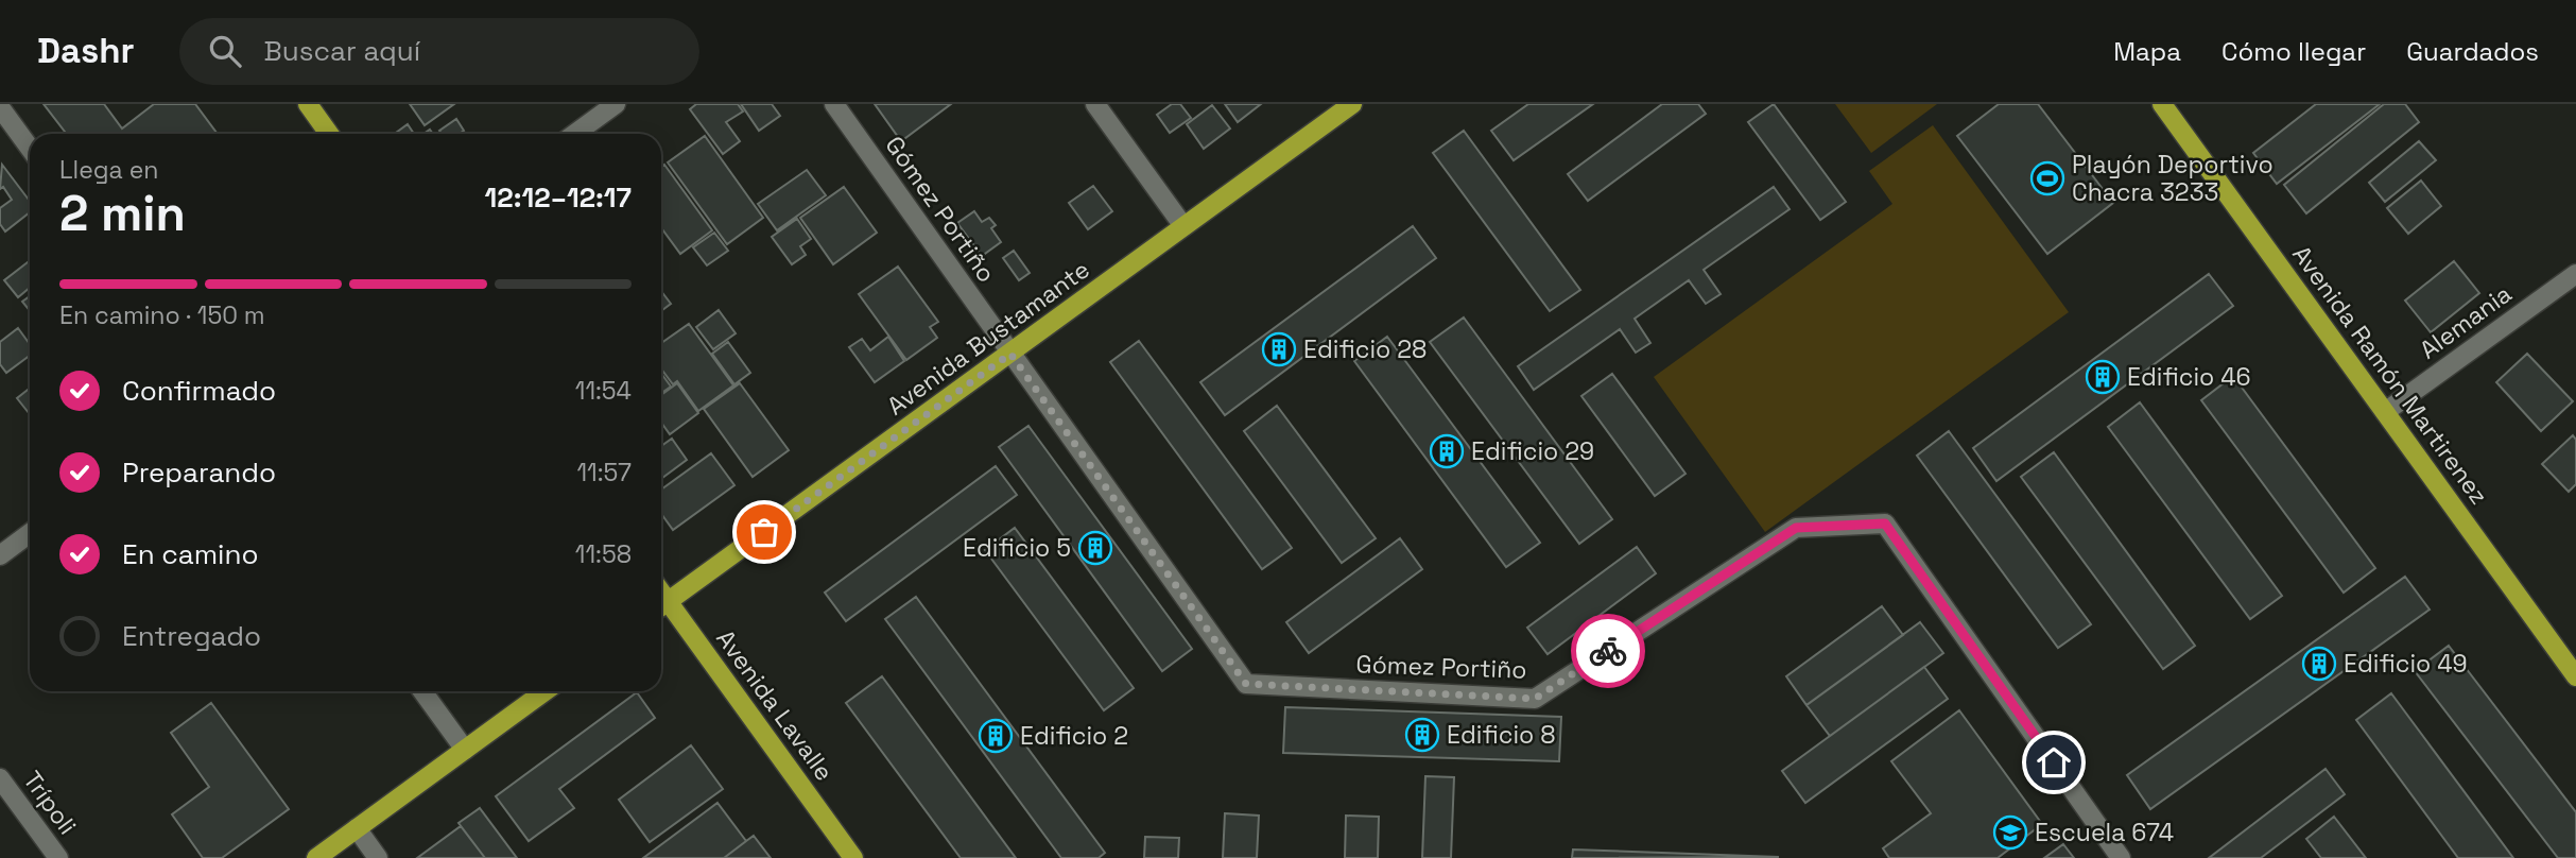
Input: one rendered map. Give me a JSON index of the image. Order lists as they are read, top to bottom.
{
  "streets": {
    "main road": ["Avenida Bustamante", "Avenida Ramón Martirenez", "Avenida Lavalle"],
    "street": ["Gómez Portiño", "Alemania", "Trípoli"]
  },
  "crossings": [
    ["Gómez Portiño", "Avenida Bustamante"],
    ["Alemania", "Avenida Ramón Martirenez"],
    ["Avenida Bustamante", "Avenida Lavalle"]
  ],
  "places": {
    "sports": ["Playón Deportivo Chacra 3233"],
    "building": [
      "Edificio 28",
      "Edificio 46",
      "Edificio 29",
      "Edificio 5",
      "Edificio 49",
      "Edificio 8",
      "Edificio 2"
    ],
    "school or university": ["Escuela 674"]
  },
  "page": {
    "header": "Dashr",
    "search": "Buscar aquí",
    "nav": ["Mapa", "Cómo llegar", "Guardados"],
    "heading": ["2 min", "Llega en", "12:12–12:17"],
    "bar": "En camino · 150 m",
    "list": [
      ["Confirmado", "11:54"],
      ["Preparando", "11:57"],
      ["En camino", "11:58"],
      "Entregado"
    ]
  }
}
